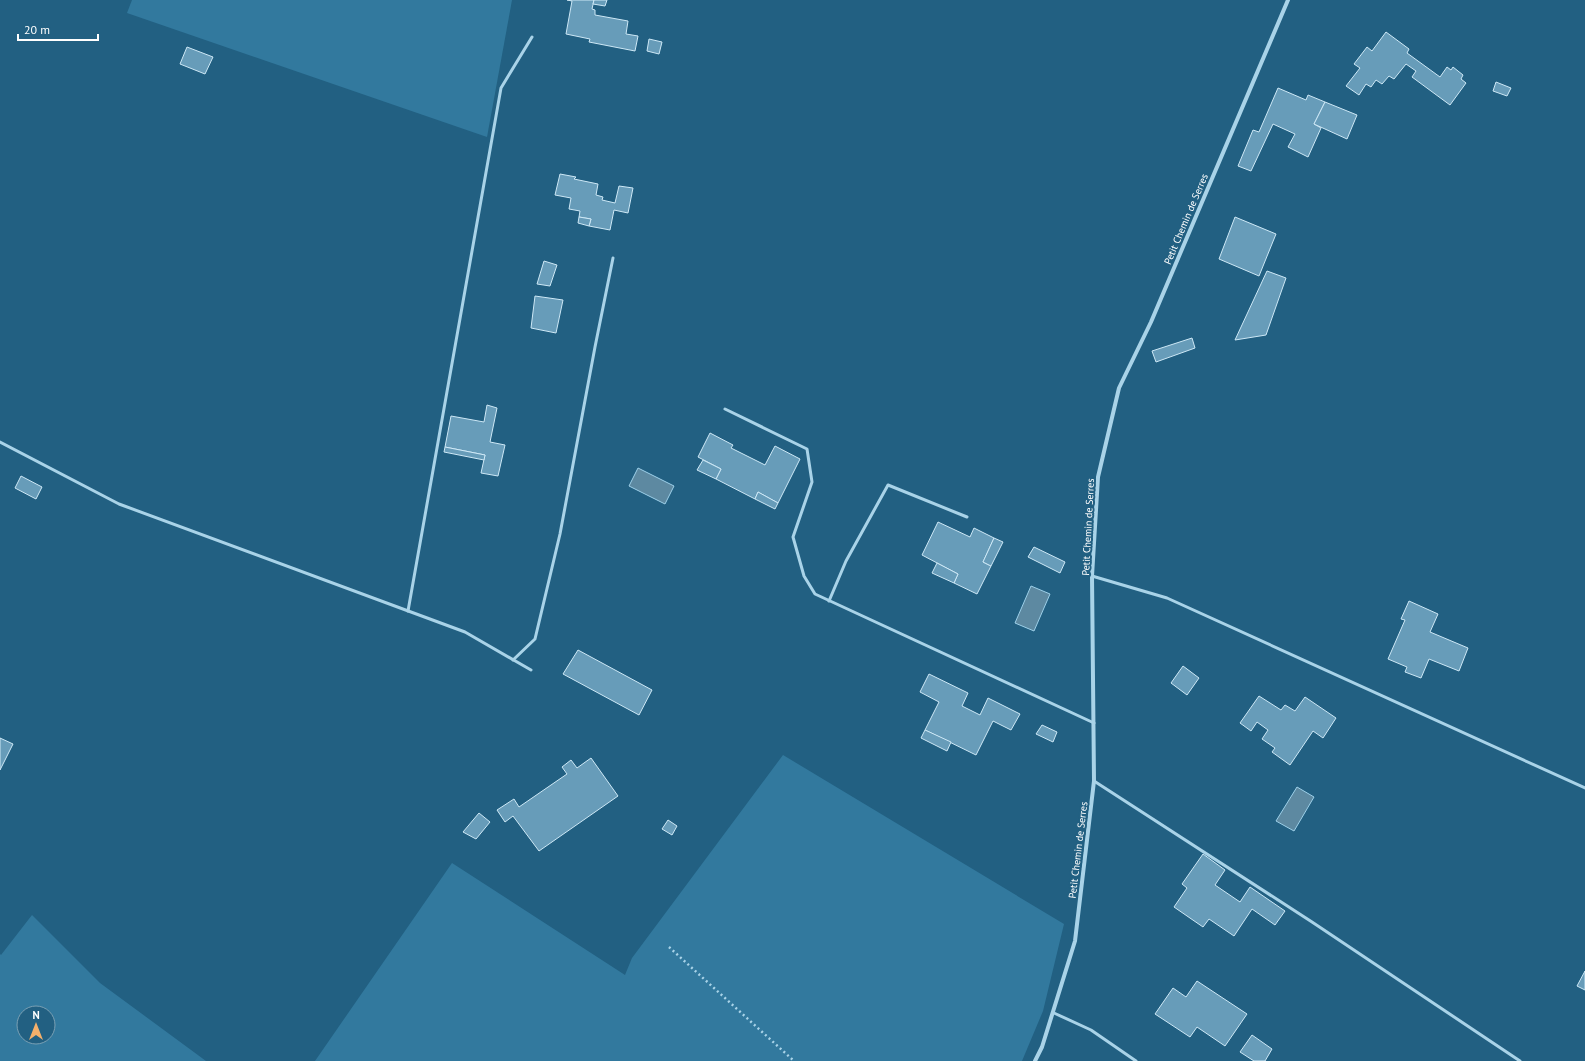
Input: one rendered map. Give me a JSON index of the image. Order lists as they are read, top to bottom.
{
  "streets": {
    "street": ["Petit Chemin de Serres"]
  },
  "scale_bar": "20 m",
  "north": "top"
}
